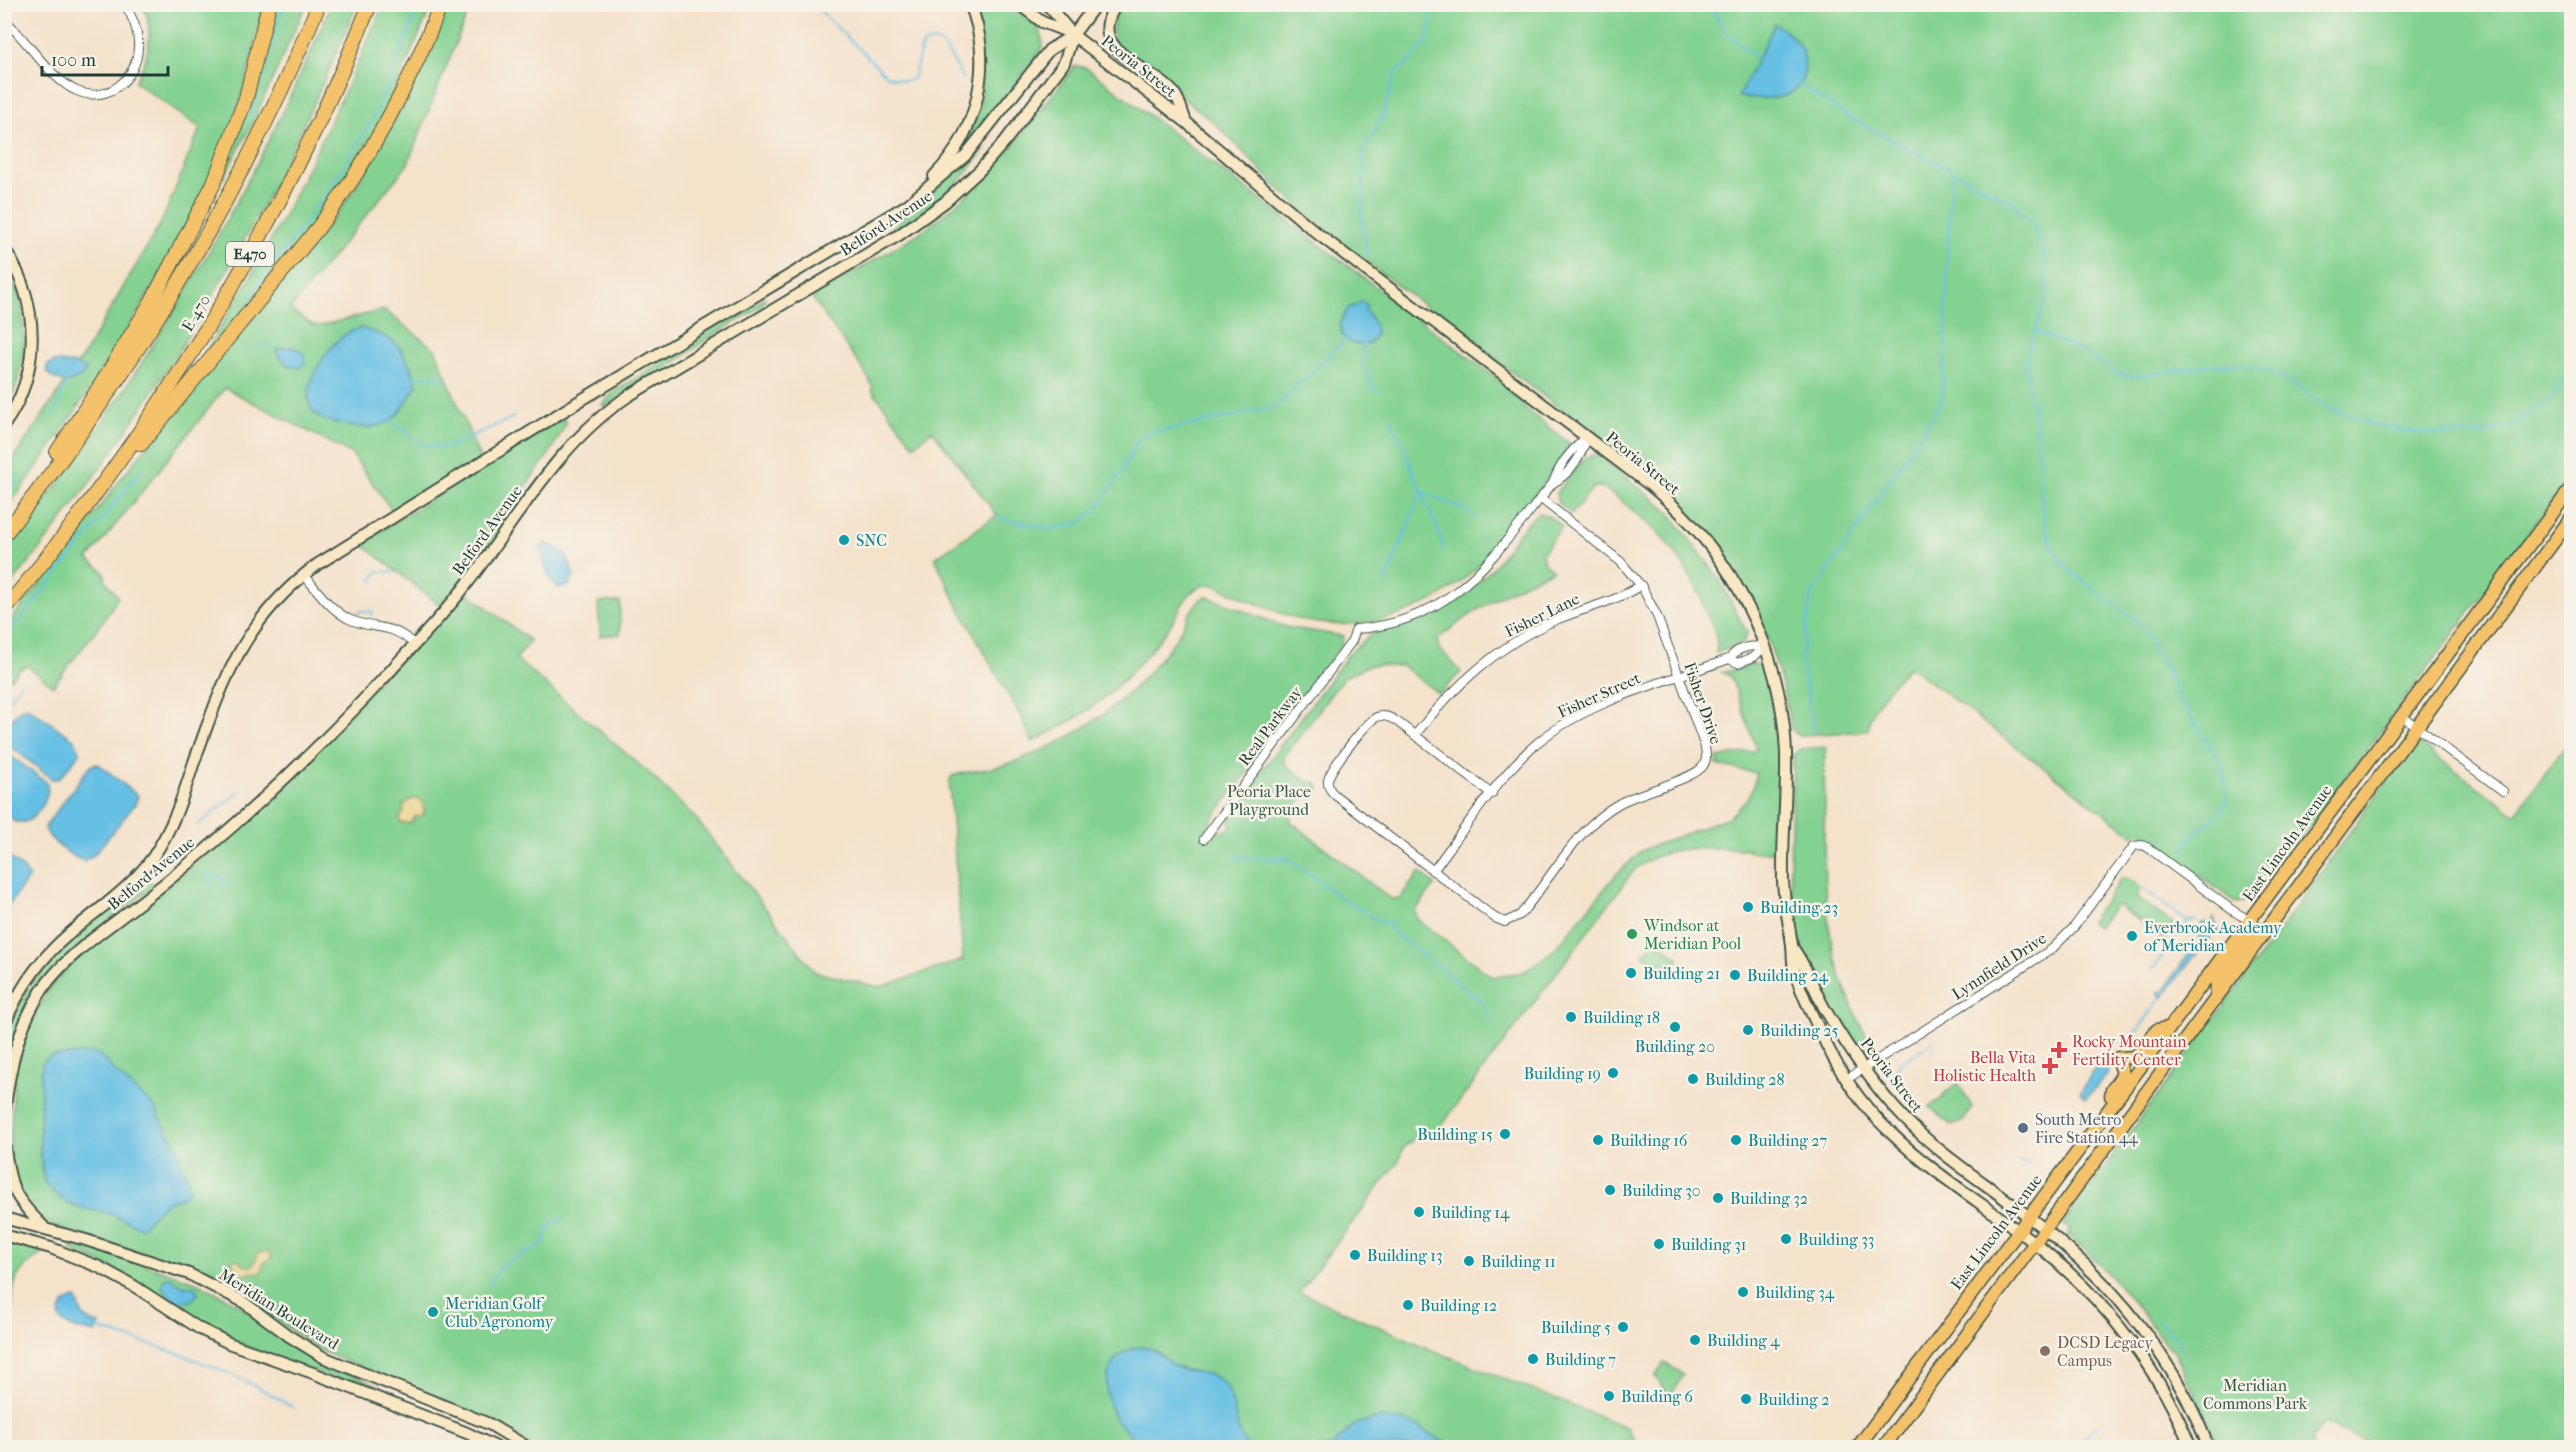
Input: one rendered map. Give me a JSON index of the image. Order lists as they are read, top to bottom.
{
  "streets": {
    "highway": ["E470", "E-470"],
    "main road": [
      "Peoria Street",
      "Belford Avenue",
      "East Lincoln Avenue",
      "Meridian Boulevard"
    ],
    "street": [
      "Fisher Lane",
      "Fisher Street",
      "Fisher Drive",
      "Real Parkway",
      "Lynnfield Drive"
    ]
  },
  "crossings": [
    ["Peoria Street", "Belford Avenue"],
    ["Peoria Street", "Fisher Street"],
    ["Peoria Street", "East Lincoln Avenue"],
    ["Peoria Street", "Lynnfield Drive"],
    ["Fisher Lane", "Fisher Drive"],
    ["Fisher Street", "Fisher Drive"],
    ["Fisher Drive", "Real Parkway"],
    ["East Lincoln Avenue", "Lynnfield Drive"]
  ],
  "parks": ["Peoria Place Playground", "Meridian Commons Park"],
  "places": {
    "other": [
      "SNC",
      "Building 23",
      "Windsor at Meridian Pool",
      "Everbrook Academy of Meridian",
      "Building 21",
      "Building 24",
      "Building 18",
      "Building 20",
      "Building 25",
      "Building 19",
      "Building 28",
      "South Metro Fire Station 44",
      "Building 15",
      "Building 16",
      "Building 27",
      "Building 30",
      "Building 32",
      "Building 14",
      "Building 33",
      "Building 31",
      "Building 13",
      "Building 11",
      "Building 34",
      "Building 12",
      "Meridian Golf Club Agronomy",
      "Building 5",
      "Building 4",
      "DCSD Legacy Campus",
      "Building 7",
      "Building 6",
      "Building 2"
    ],
    "health": ["Rocky Mountain Fertility Center", "Bella Vita Holistic Health"]
  },
  "scale_bar": "100 m"
}
